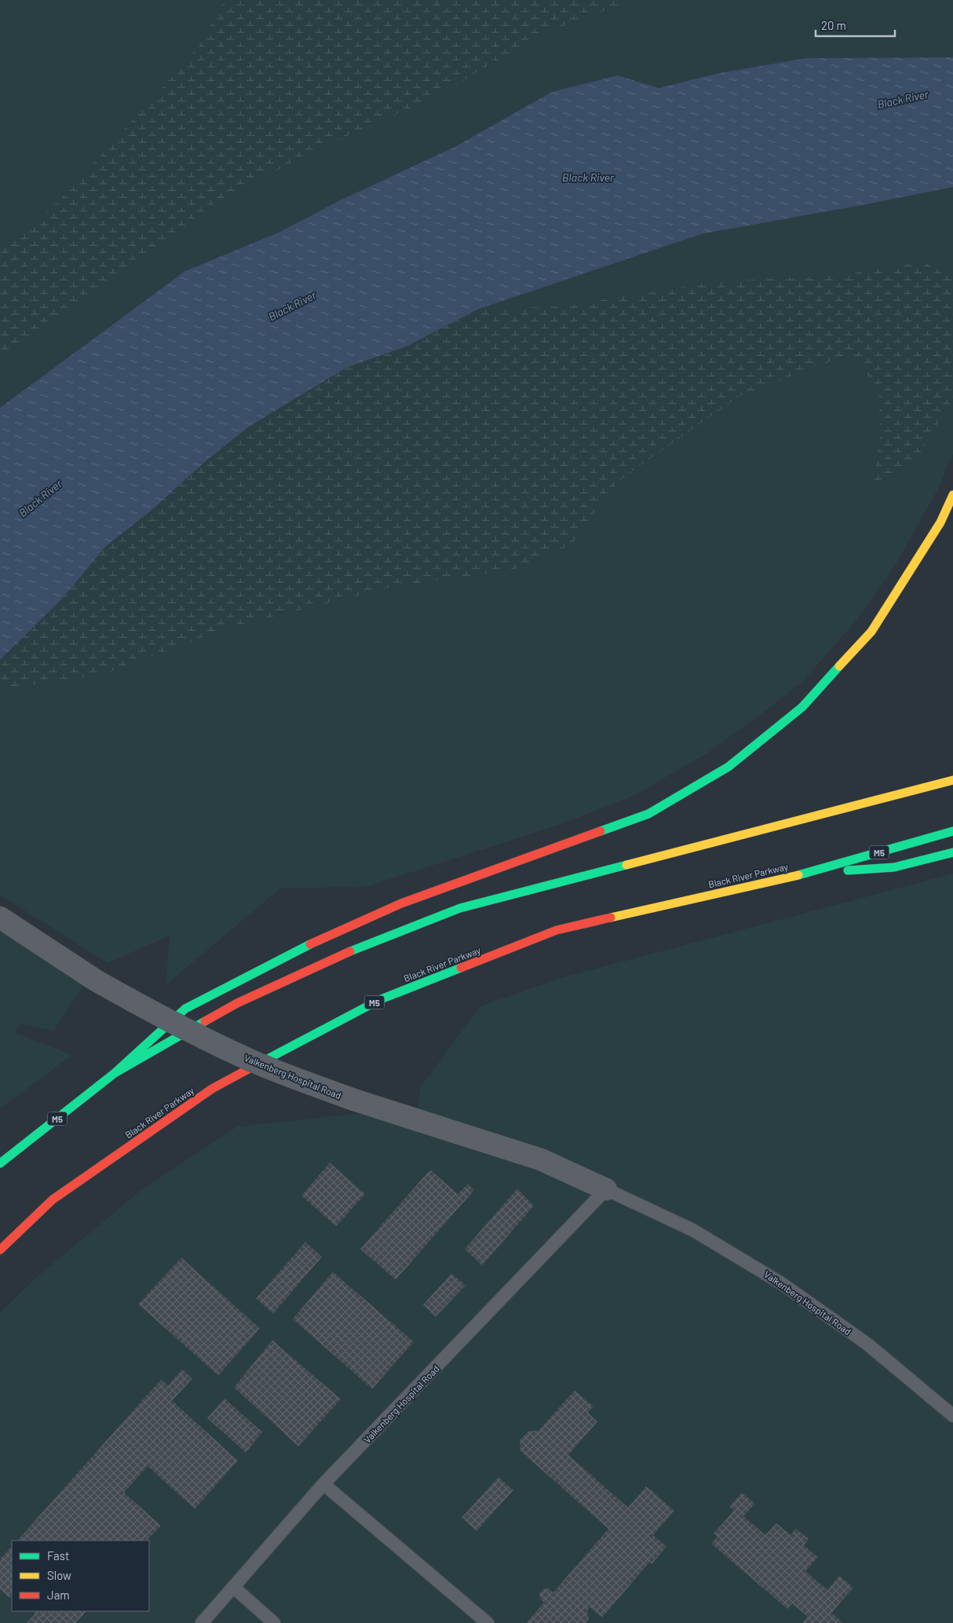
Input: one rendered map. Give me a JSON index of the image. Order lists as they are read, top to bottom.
{
  "streets": {
    "highway": ["M5", "Black River Parkway"],
    "street": ["Valkenberg Hospital Road"]
  },
  "water": ["Black River"],
  "legend": ["Fast", "Slow", "Jam"],
  "scale_bar": "20 m"
}
